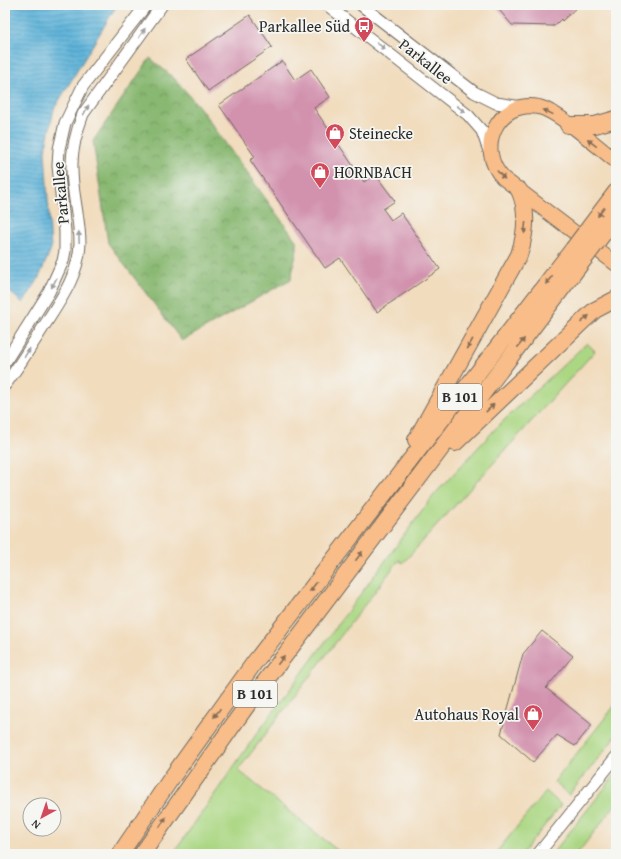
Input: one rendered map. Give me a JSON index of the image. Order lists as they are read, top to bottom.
{
  "streets": {
    "highway": ["B 101"],
    "street": ["Parkallee"]
  },
  "places": {
    "bus stop": ["Parkallee Süd"],
    "shop": ["Steinecke", "HORNBACH", "Autohaus Royal"]
  },
  "north": "bottom left"
}
